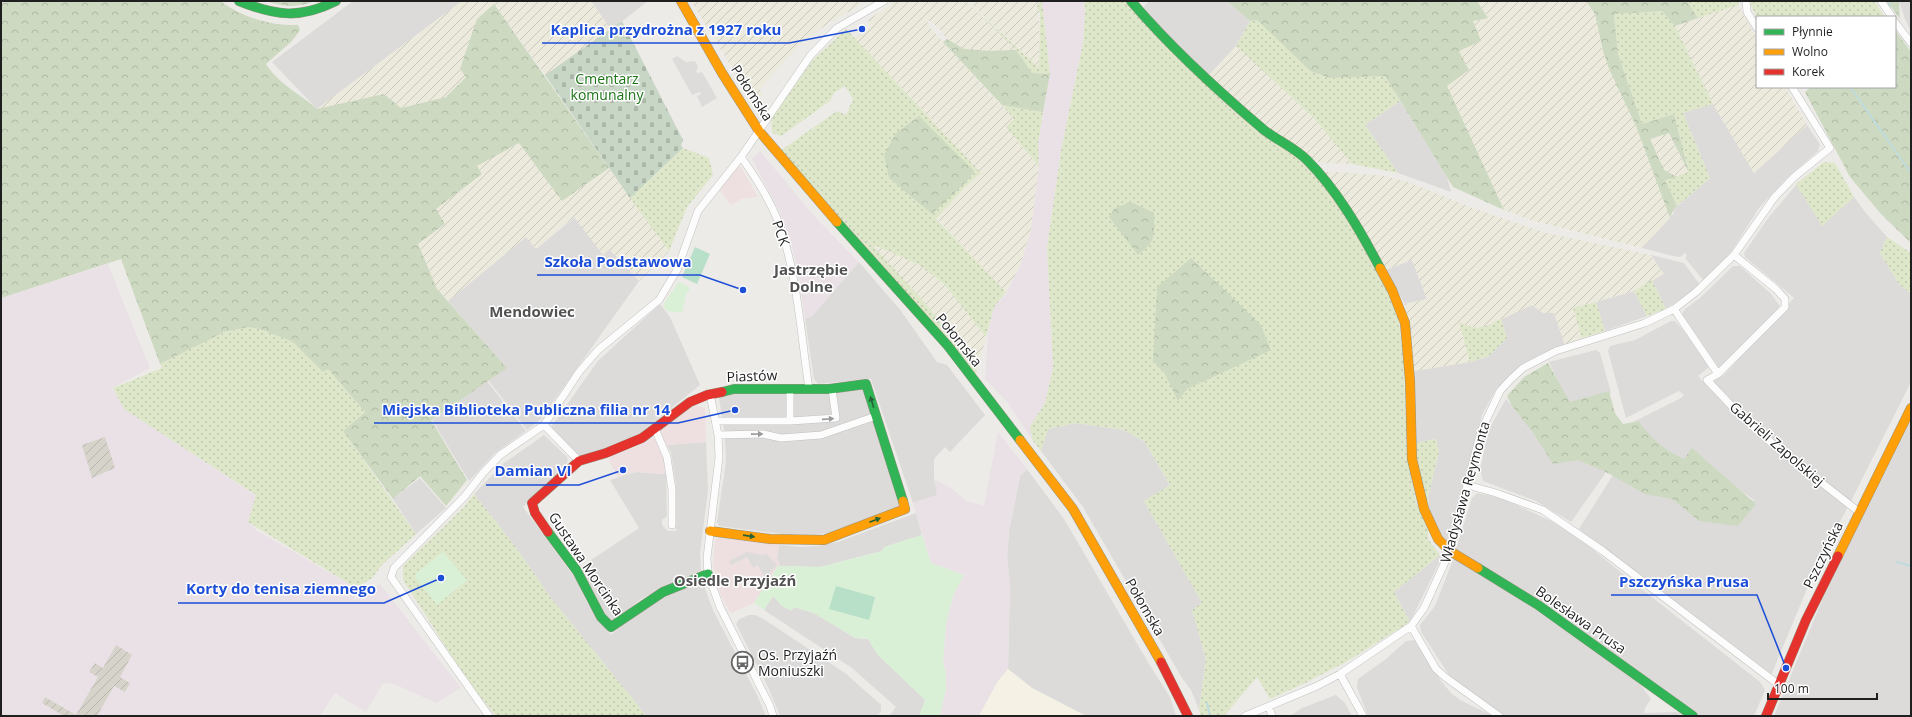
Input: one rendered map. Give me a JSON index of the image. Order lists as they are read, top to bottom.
{
  "streets": {
    "street": [
      "Połomska",
      "PCK",
      "Piastów",
      "Gabrieli Zapolskiej",
      "Władysława Reymonta",
      "Pszczyńska",
      "Gustawa Morcinka",
      "Bolesława Prusa"
    ]
  },
  "crossings": [
    ["PCK", "Piastów"],
    ["Piastów", "Gustawa Morcinka"],
    ["Gabrieli Zapolskiej", "Władysława Reymonta"],
    ["Gabrieli Zapolskiej", "Pszczyńska"],
    ["Władysława Reymonta", "Bolesława Prusa"]
  ],
  "districts": ["Jastrzębie Dolne", "Mendowiec", "Osiedle Przyjaźń"],
  "parks": ["Cmentarz komunalny"],
  "places": {
    "other": [
      "Kaplica przydrożna z 1927 roku",
      "Szkoła Podstawowa",
      "Miejska Biblioteka Publiczna filia nr 14",
      "Damian VI",
      "Korty do tenisa ziemnego",
      "Pszczyńska Prusa"
    ],
    "bus stop": ["Os. Przyjaźń Moniuszki"]
  },
  "legend": ["Płynnie", "Wolno", "Korek"],
  "scale_bar": "100 m"
}
